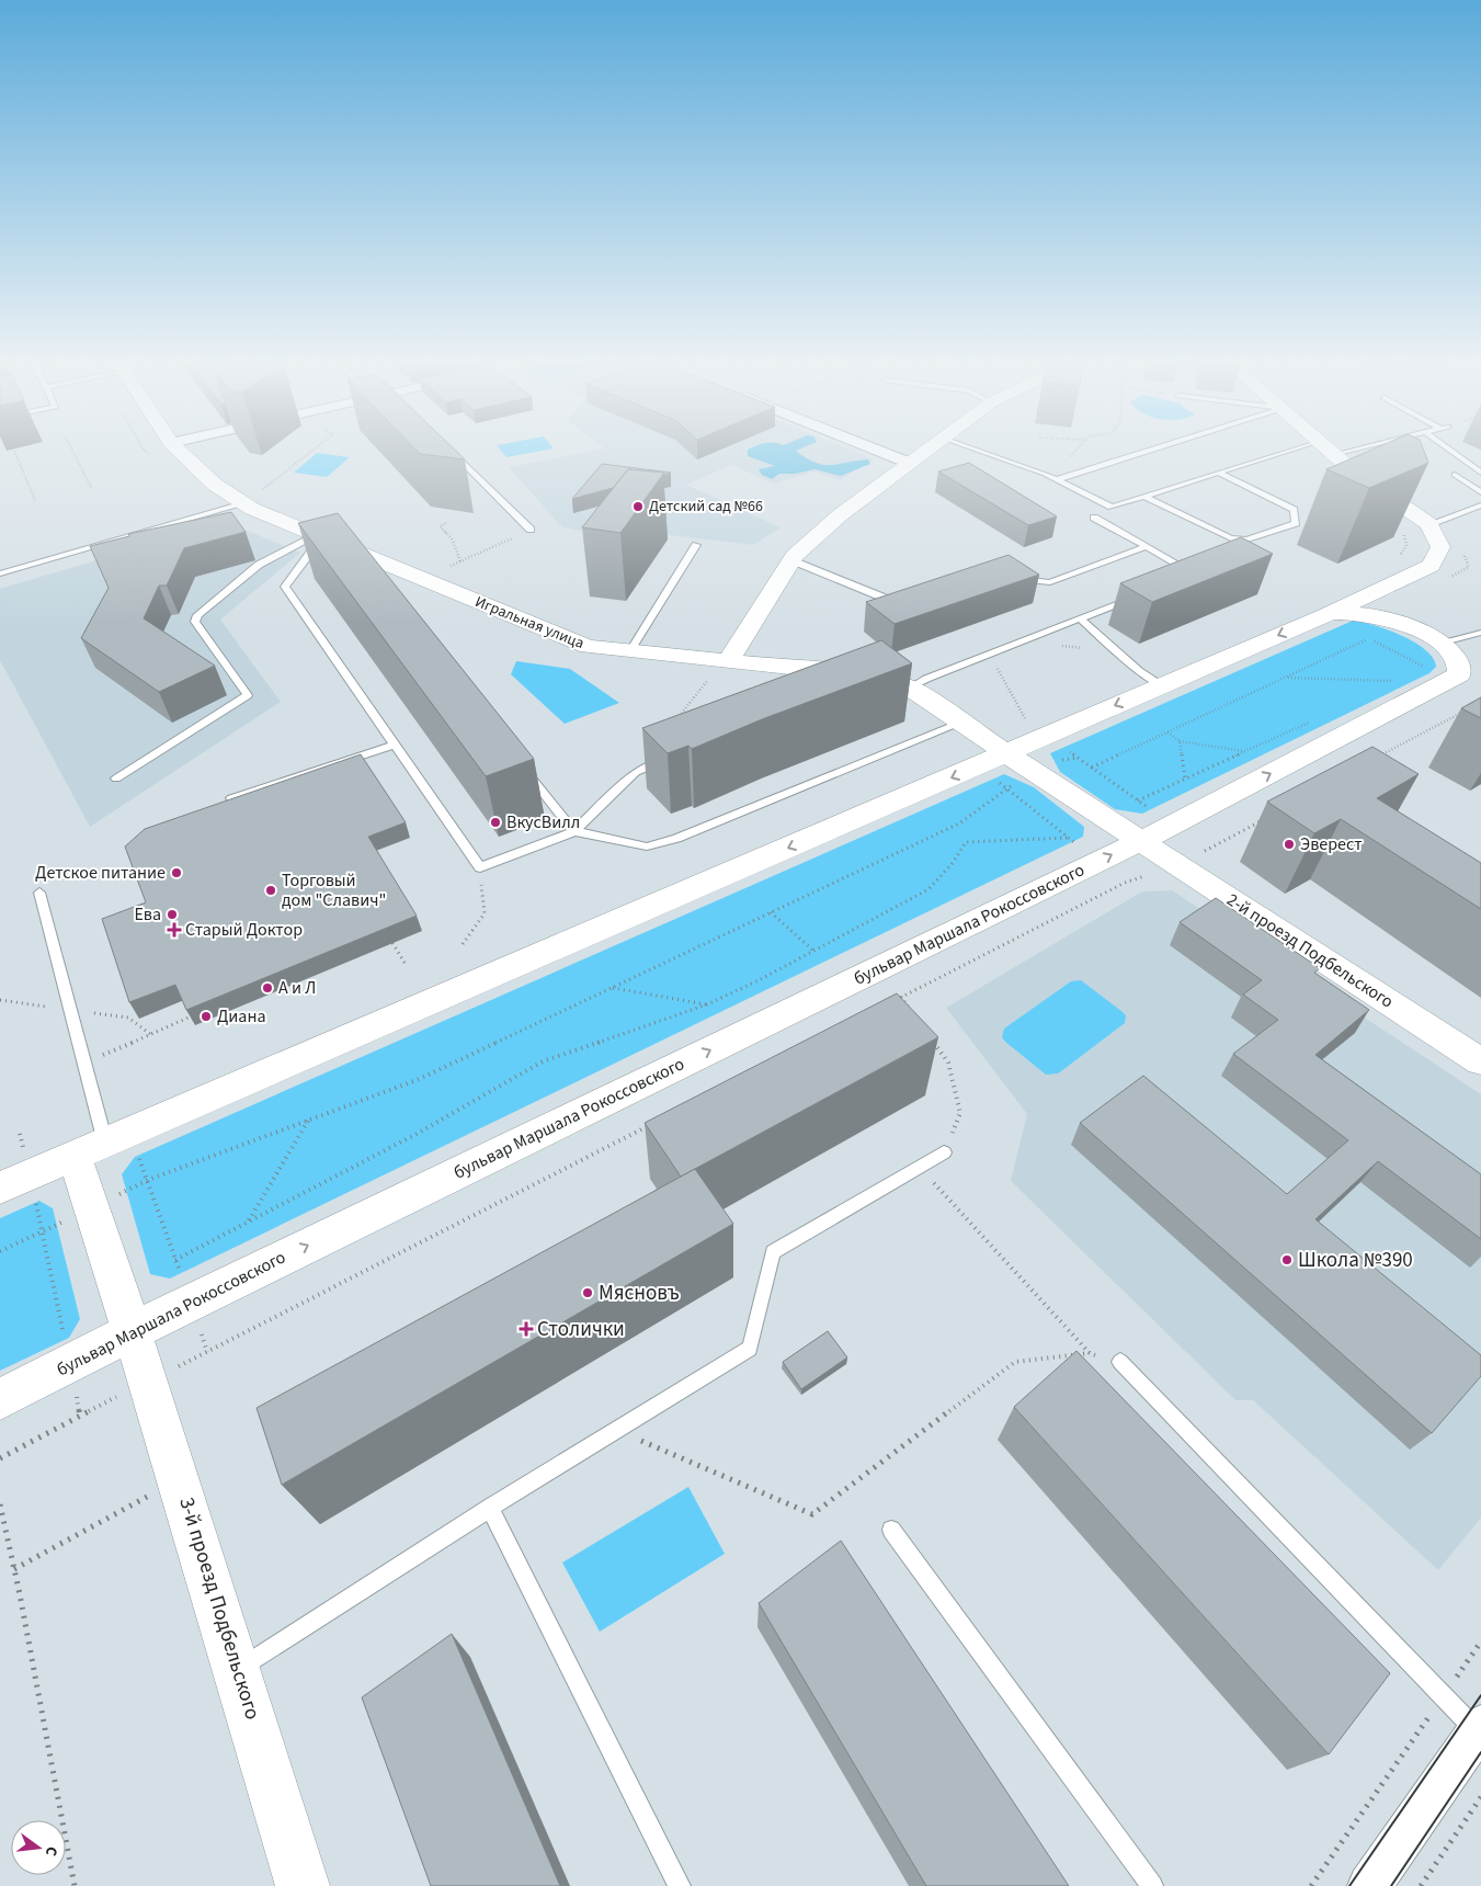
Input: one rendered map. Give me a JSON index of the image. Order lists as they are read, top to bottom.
{
  "streets": {
    "street": [
      "Игральная улица",
      "бульвар Маршала Рокоссовского",
      "2-й проезд Подбельского",
      "3-й проезд Подбельского"
    ]
  },
  "crossings": [
    ["Игральная улица", "бульвар Маршала Рокоссовского"],
    ["бульвар Маршала Рокоссовского", "2-й проезд Подбельского"],
    ["бульвар Маршала Рокоссовского", "3-й проезд Подбельского"]
  ],
  "places": {
    "other": [
      "Детский сад №66",
      "ВкусВилл",
      "Эверест",
      "Детское питание",
      "Торговый дом \"Славич\"",
      "Ева",
      "А и Л",
      "Диана",
      "Школа №390",
      "Мясновъ"
    ],
    "health": ["Старый Доктор", "Столички"]
  },
  "north": "right"
}
